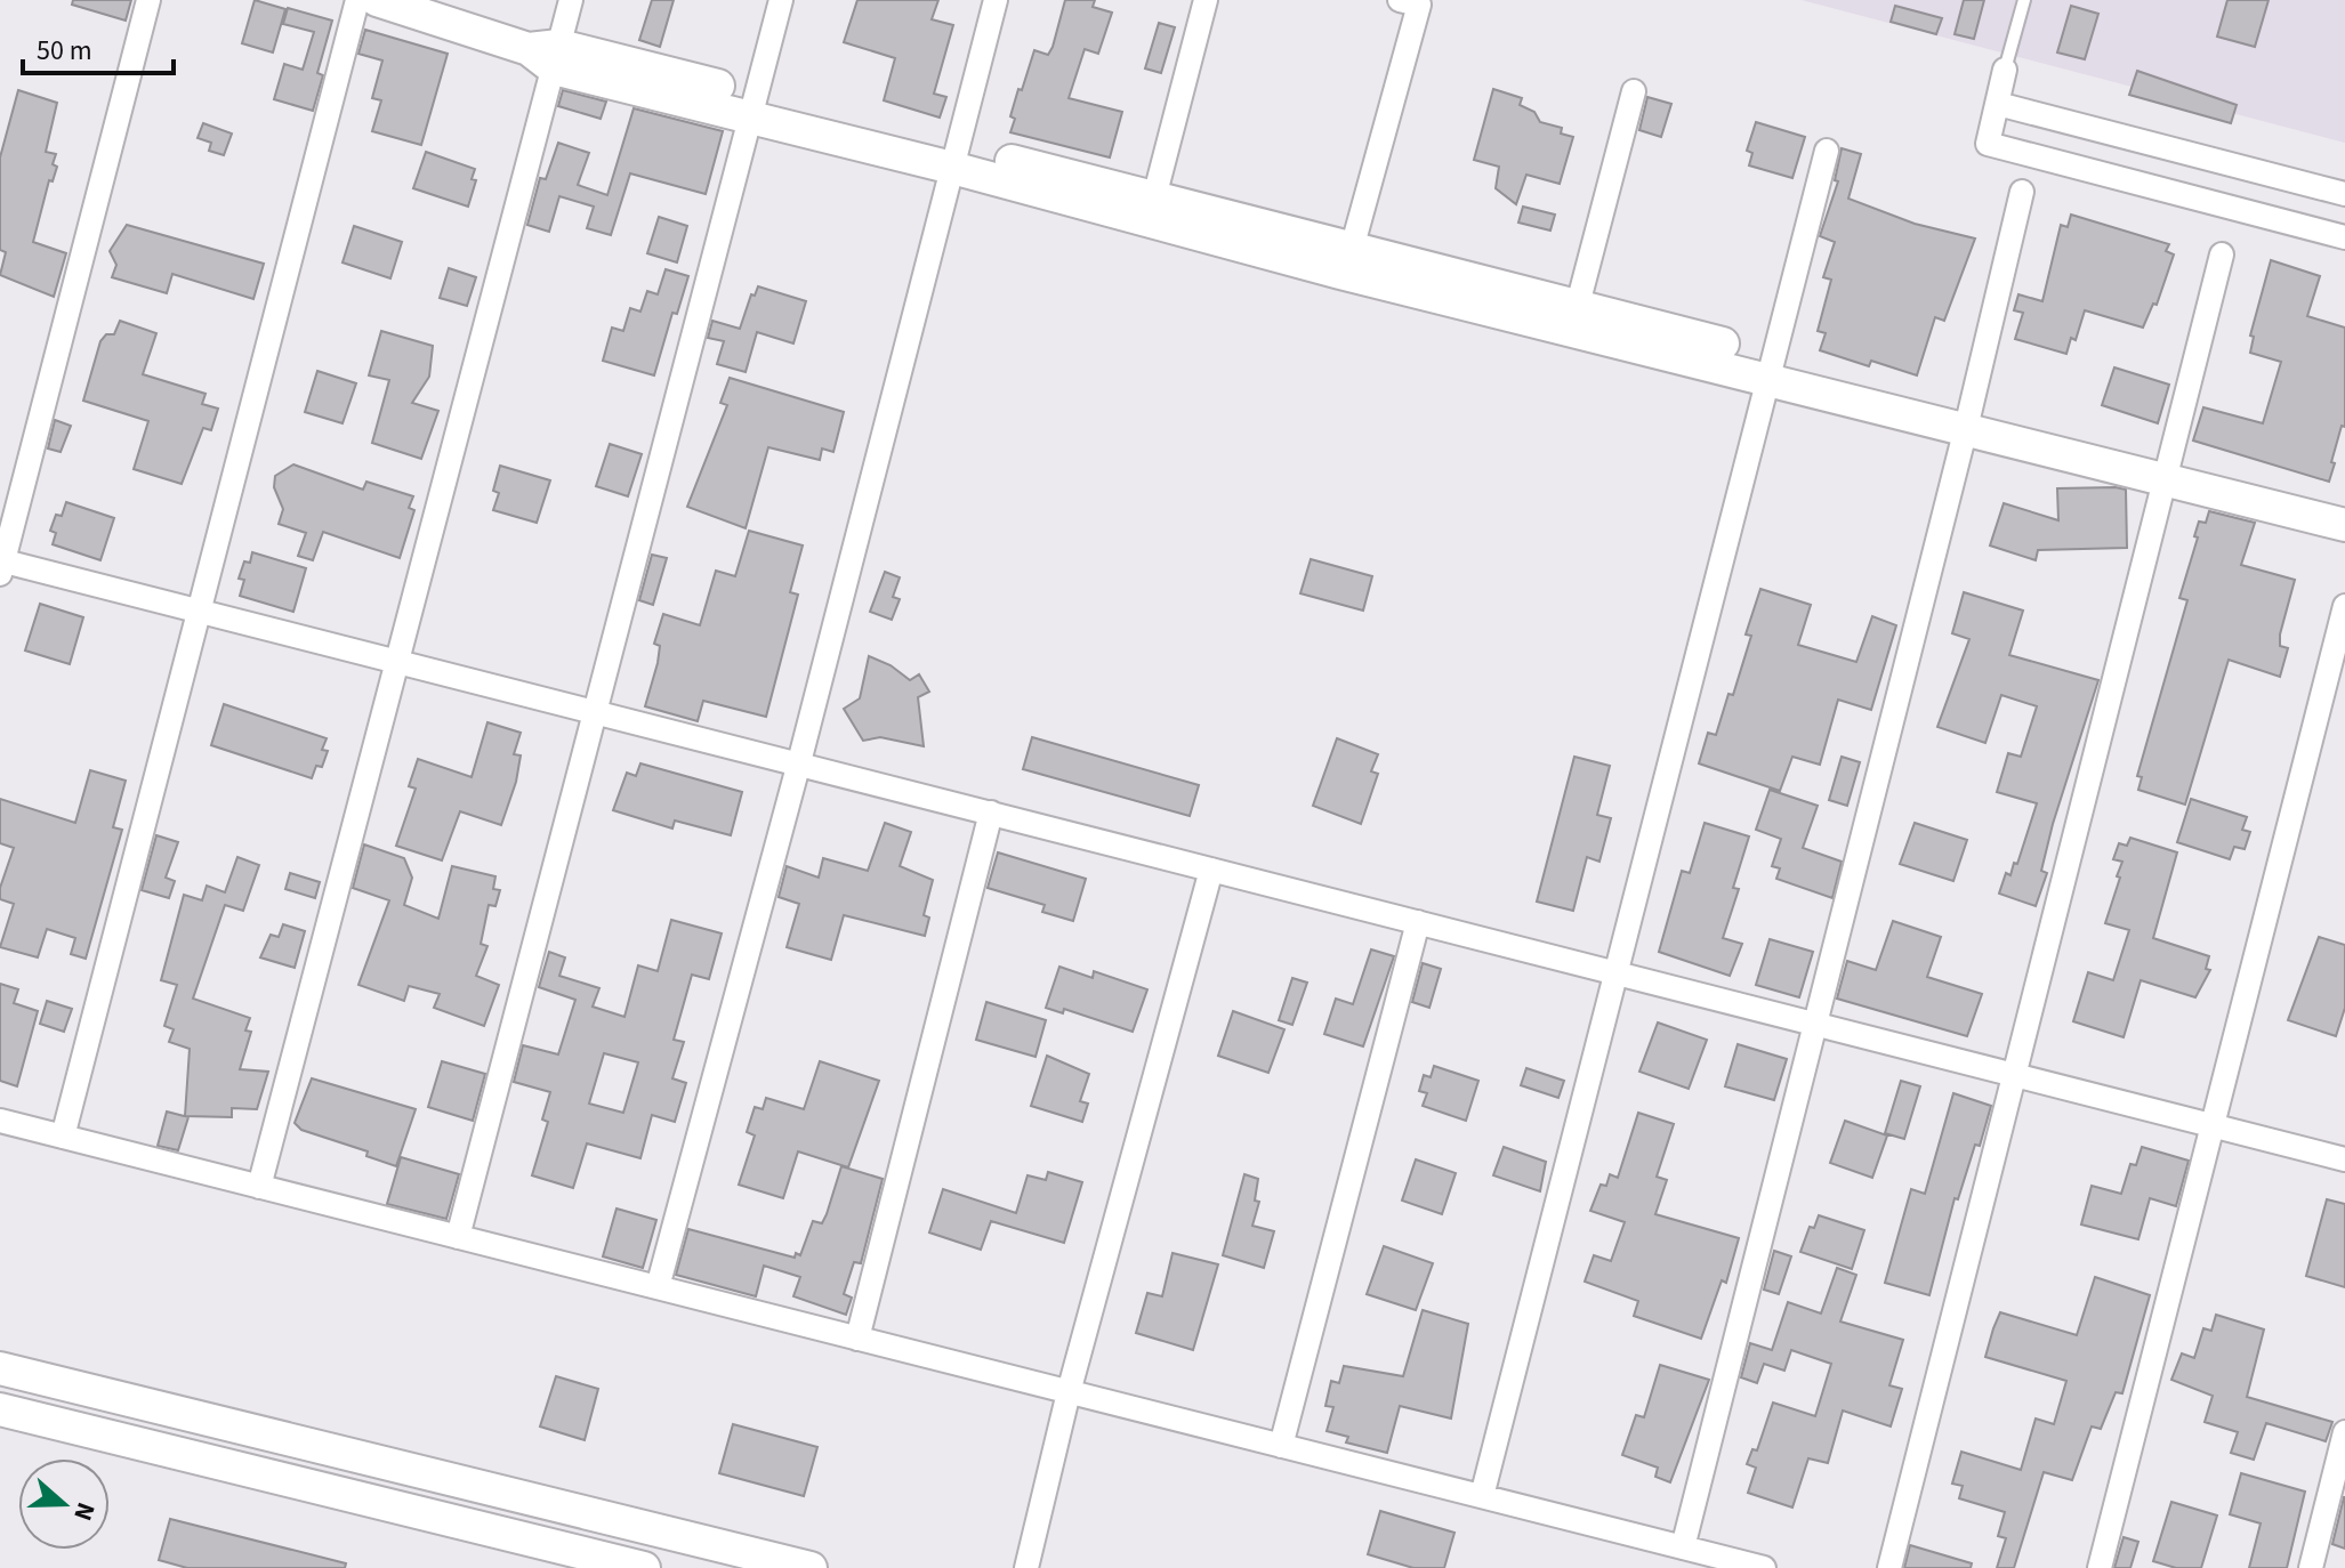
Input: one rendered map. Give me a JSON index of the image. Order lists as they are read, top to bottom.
{
  "scale_bar": "50 m",
  "north": "right"
}
